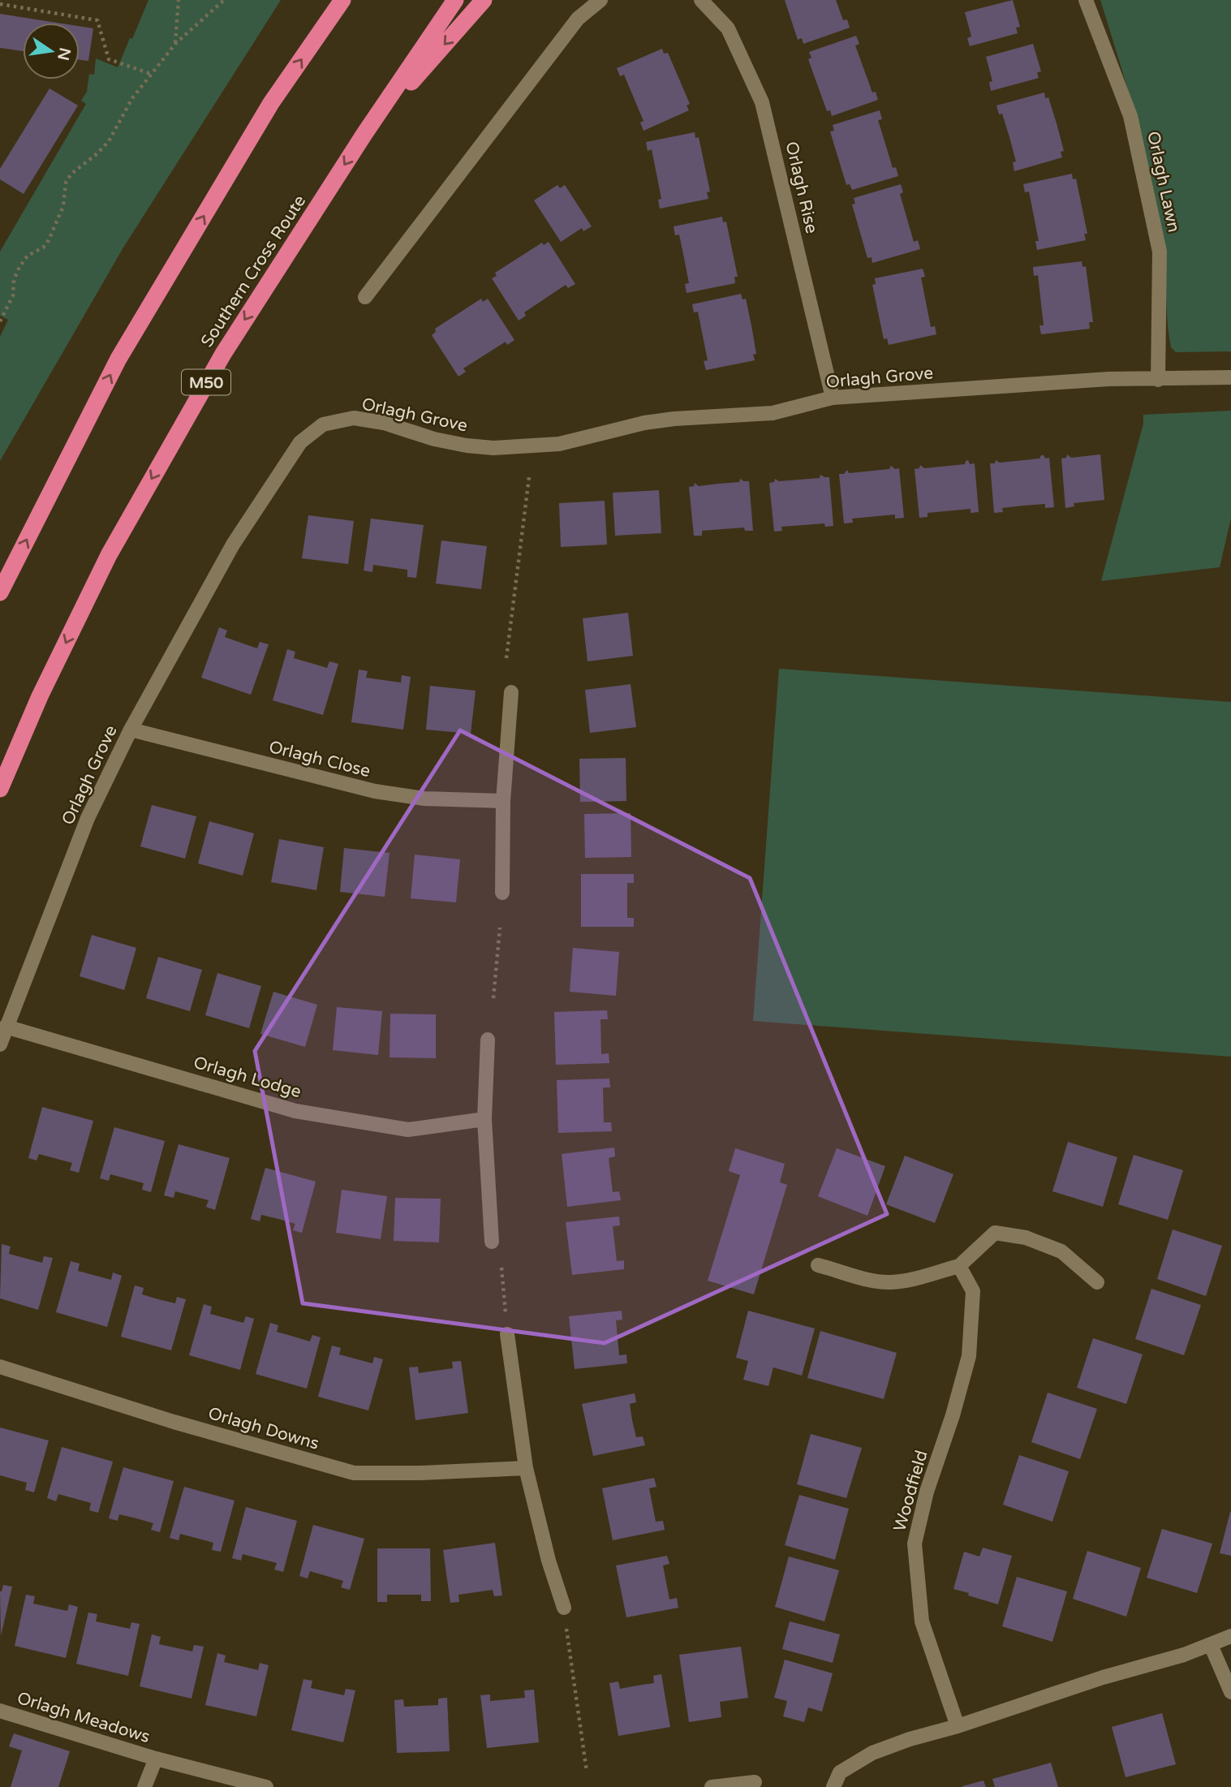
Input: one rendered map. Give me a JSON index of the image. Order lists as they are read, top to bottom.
{
  "streets": {
    "highway": ["Southern Cross Route", "M50"],
    "street": [
      "Orlagh Lawn",
      "Orlagh Rise",
      "Orlagh Grove",
      "Orlagh Close",
      "Orlagh Lodge",
      "Orlagh Downs",
      "Woodfield",
      "Orlagh Meadows"
    ]
  },
  "crossings": [
    ["Orlagh Lawn", "Orlagh Grove"],
    ["Orlagh Rise", "Orlagh Grove"],
    ["Southern Cross Route", "M50"],
    ["Orlagh Grove", "Orlagh Close"],
    ["Orlagh Grove", "Orlagh Lodge"]
  ],
  "north": "right"
}
